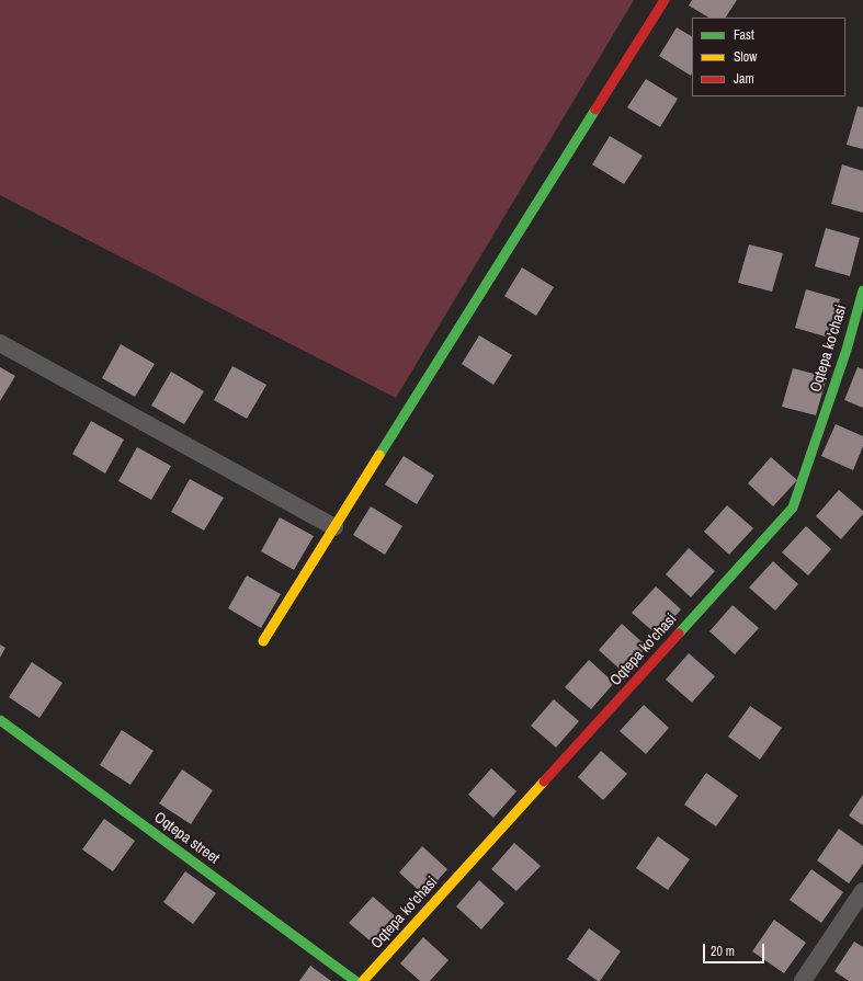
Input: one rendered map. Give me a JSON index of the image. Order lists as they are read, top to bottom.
{
  "streets": {
    "street": ["Oqtepa ko'chasi", "Oqtepa street"]
  },
  "legend": ["Fast", "Slow", "Jam"],
  "scale_bar": "20 m"
}
